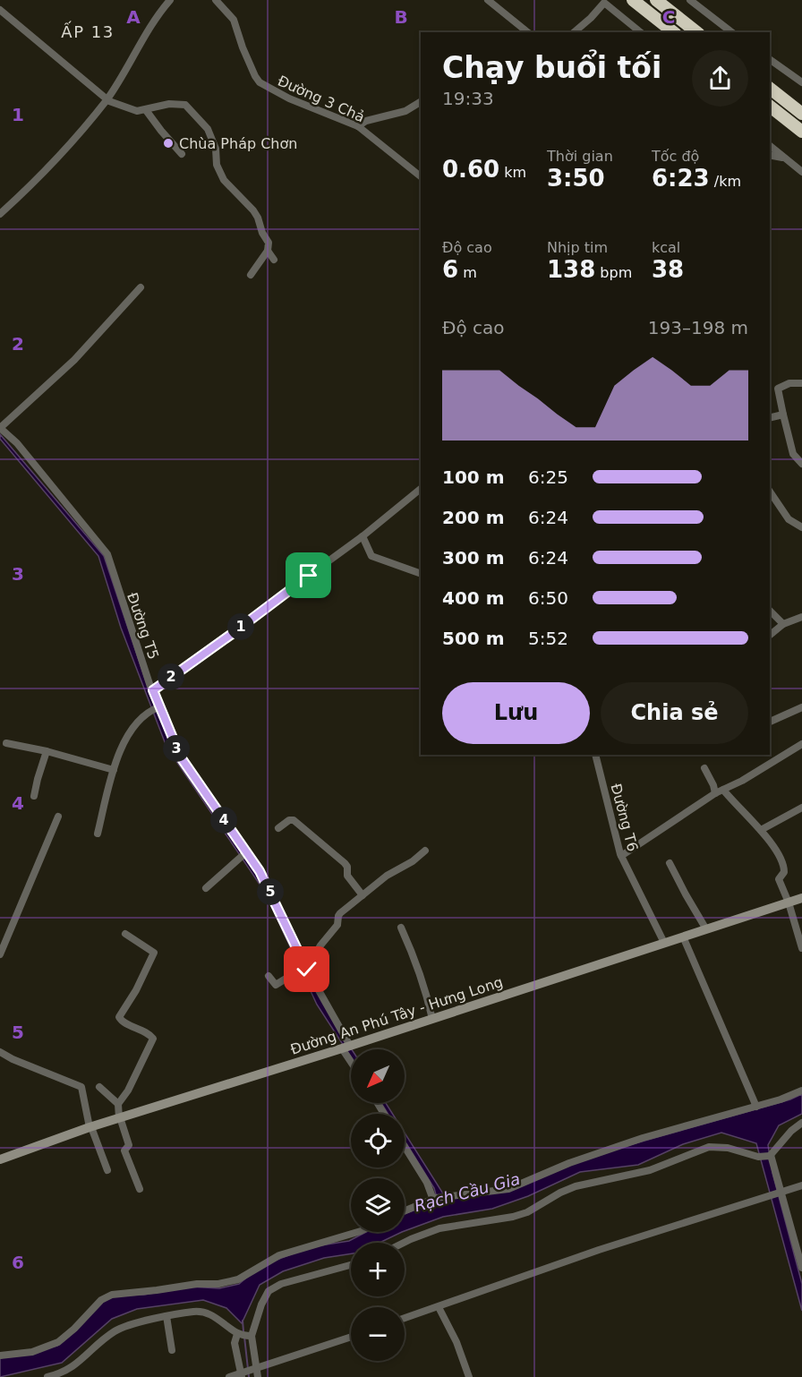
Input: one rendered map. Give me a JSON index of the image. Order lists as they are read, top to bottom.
{
  "streets": {
    "street": [
      "Đường 3 Chả",
      "Đường T5",
      "Đường T6",
      "Đường An Phú Tây - Hưng Long"
    ]
  },
  "crossings": [
    ["Đường T5", "Đường An Phú Tây - Hưng Long"],
    ["Đường T6", "Đường An Phú Tây - Hưng Long"]
  ],
  "districts": ["ẤP 13"],
  "water": ["Rạch Cầu Gia"],
  "places": ["Chùa Pháp Chơn"],
  "north": "bottom left",
  "page": {
    "heading": ["Chạy buổi tối", "19:33"],
    "stats": [
      ["0.60 km"],
      ["Thời gian", "3:50"],
      ["Tốc độ", "6:23 /km"],
      ["Độ cao", "6 m"],
      ["Nhịp tim", "138 bpm"],
      ["kcal", "38"]
    ],
    "chart": ["Độ cao", "193–198 m"],
    "list": [
      {
        "name": "100 m",
        "note": "6:25"
      },
      {
        "name": "200 m",
        "note": "6:24"
      },
      {
        "name": "300 m",
        "note": "6:24"
      },
      {
        "name": "400 m",
        "note": "6:50"
      },
      {
        "name": "500 m",
        "note": "5:52"
      }
    ],
    "pins": [
      "1",
      "2",
      "3",
      "4",
      "5"
    ],
    "buttons": ["Lưu", "Chia sẻ"],
    "map_buttons": ["+", "−"]
  },
  "grid": {
    "columns": ["A", "B", "C"],
    "rows": [
      "1",
      "2",
      "3",
      "4",
      "5",
      "6"
    ]
  }
}
